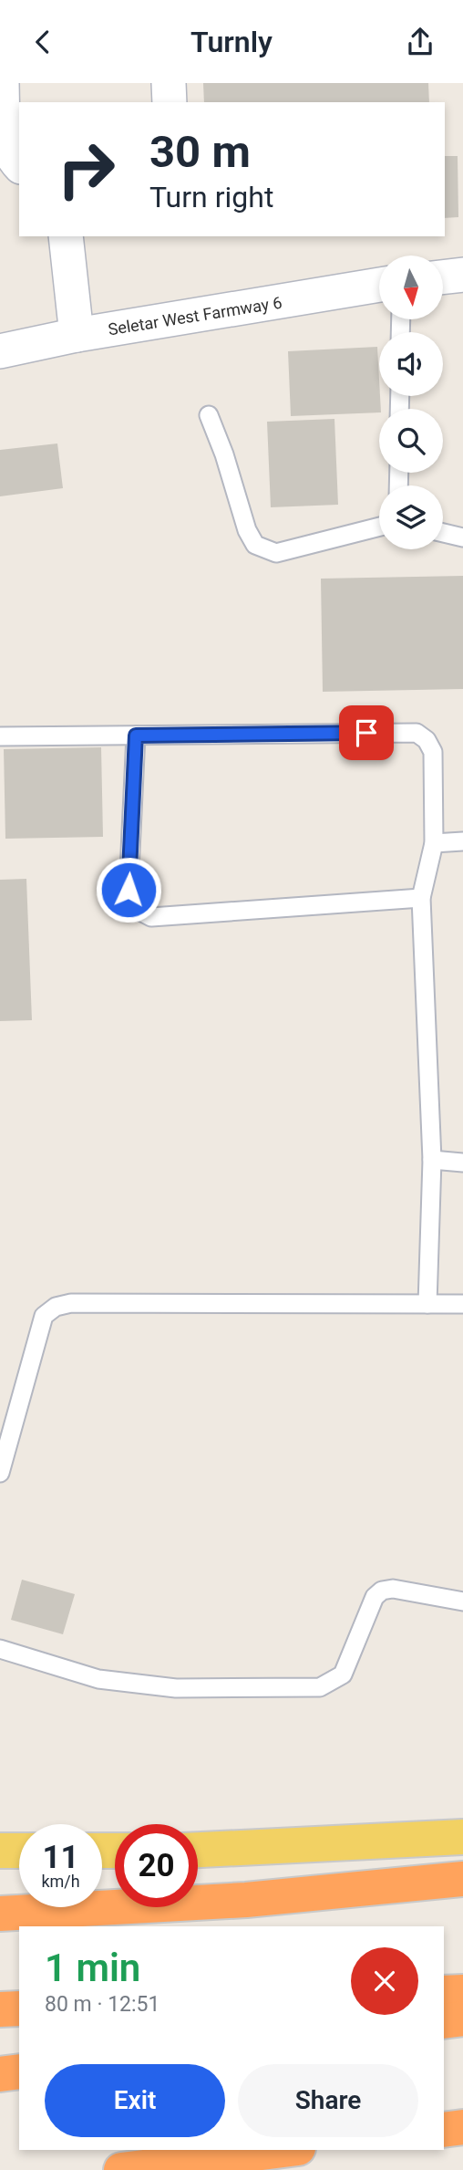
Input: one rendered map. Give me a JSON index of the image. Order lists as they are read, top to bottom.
{
  "streets": {
    "street": ["Seletar West Farmway 6"]
  },
  "north": "bottom",
  "page": {
    "header": "Turnly",
    "turn": ["30 m", "Turn right"],
    "speed": "11 km/h",
    "limit": "20",
    "heading": ["1 min", "80 m · 12:51"],
    "buttons": ["Exit", "Share"]
  }
}
